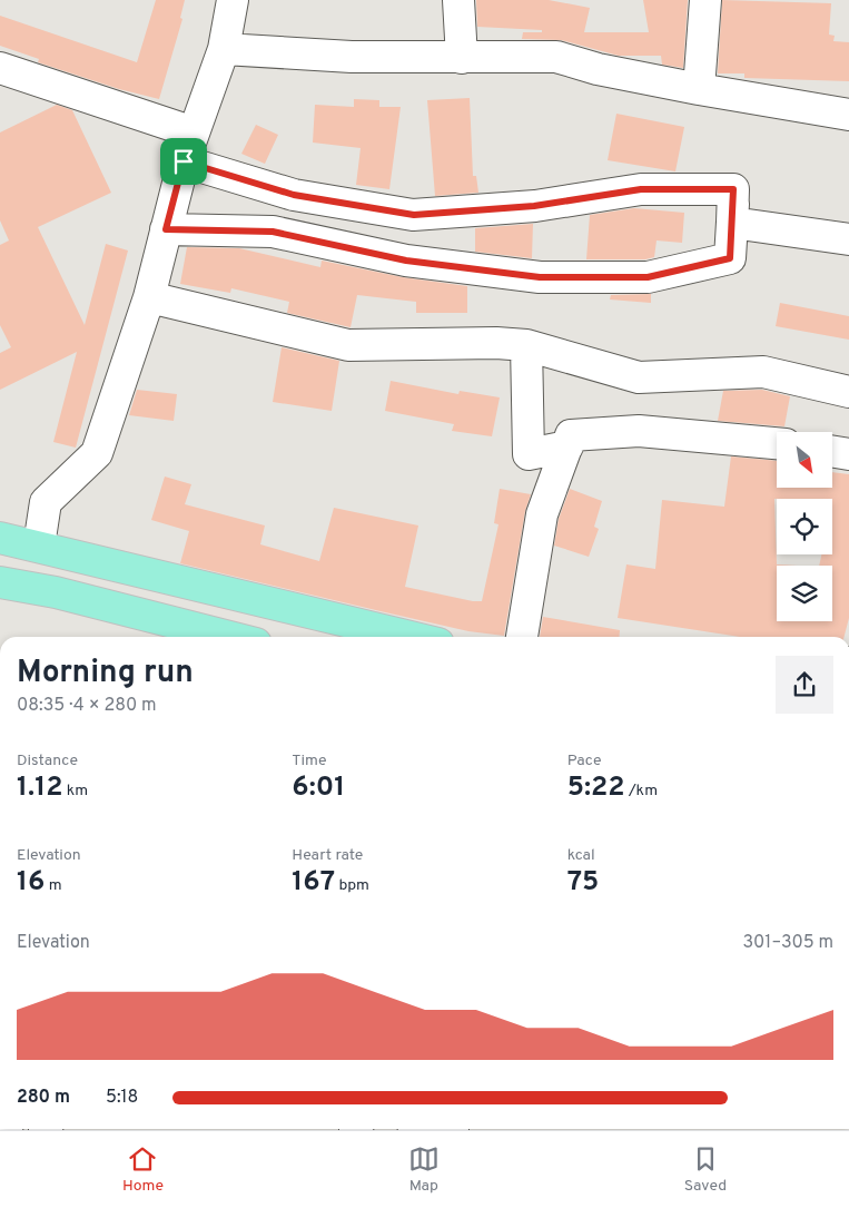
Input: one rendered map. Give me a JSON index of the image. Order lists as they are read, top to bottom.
{
  "north": "bottom right",
  "page": {
    "heading": ["Morning run", "08:35 · 4 × 280 m"],
    "stats": [
      ["Distance", "1.12 km"],
      ["Time", "6:01"],
      ["Pace", "5:22 /km"],
      ["Elevation", "16 m"],
      ["Heart rate", "167 bpm"],
      ["kcal", "75"]
    ],
    "chart": ["Elevation", "301–305 m"],
    "list": [
      {
        "name": "280 m",
        "note": "5:18"
      }
    ],
    "tabs": ["Home", "Map", "Saved"]
  }
}
